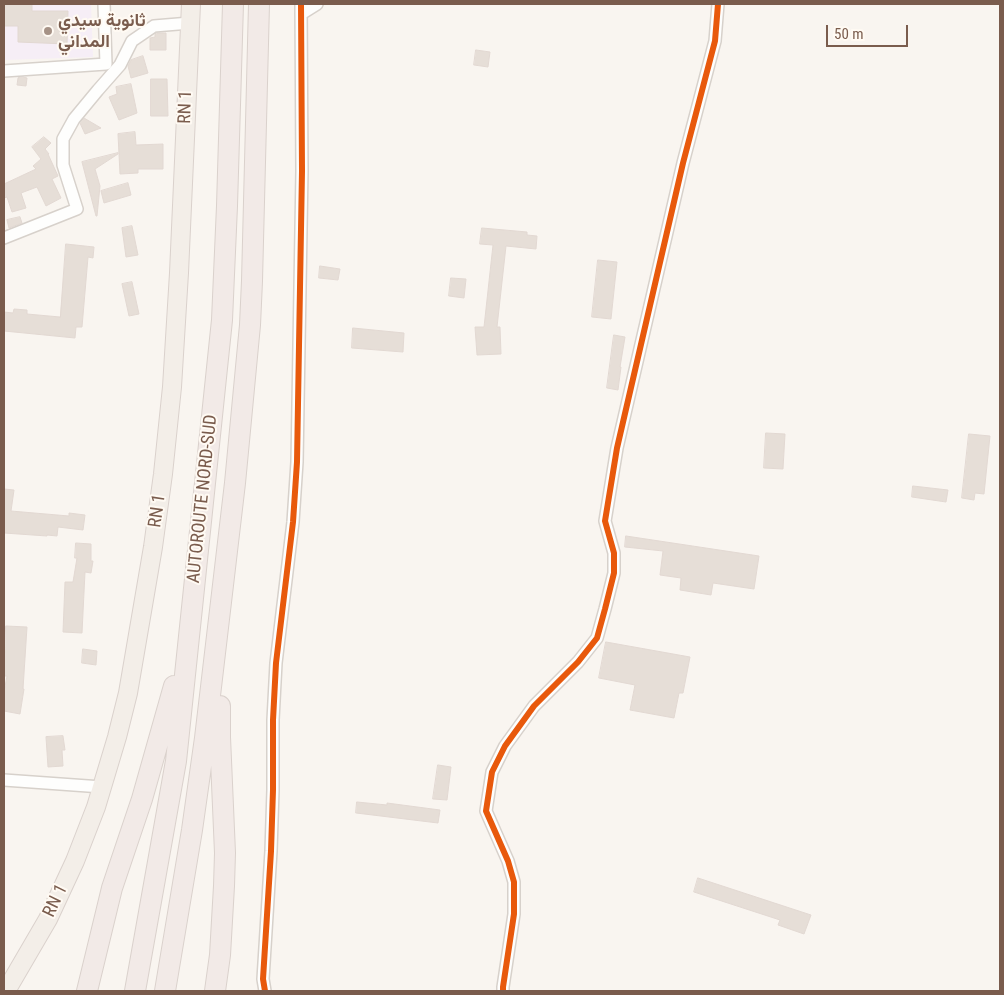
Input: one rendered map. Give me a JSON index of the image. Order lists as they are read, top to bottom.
{
  "streets": {
    "highway": ["AUTOROUTE NORD-SUD"],
    "main road": ["RN 1"]
  },
  "places": ["ثانوية سيدي المداني"],
  "scale_bar": "50 m"
}
